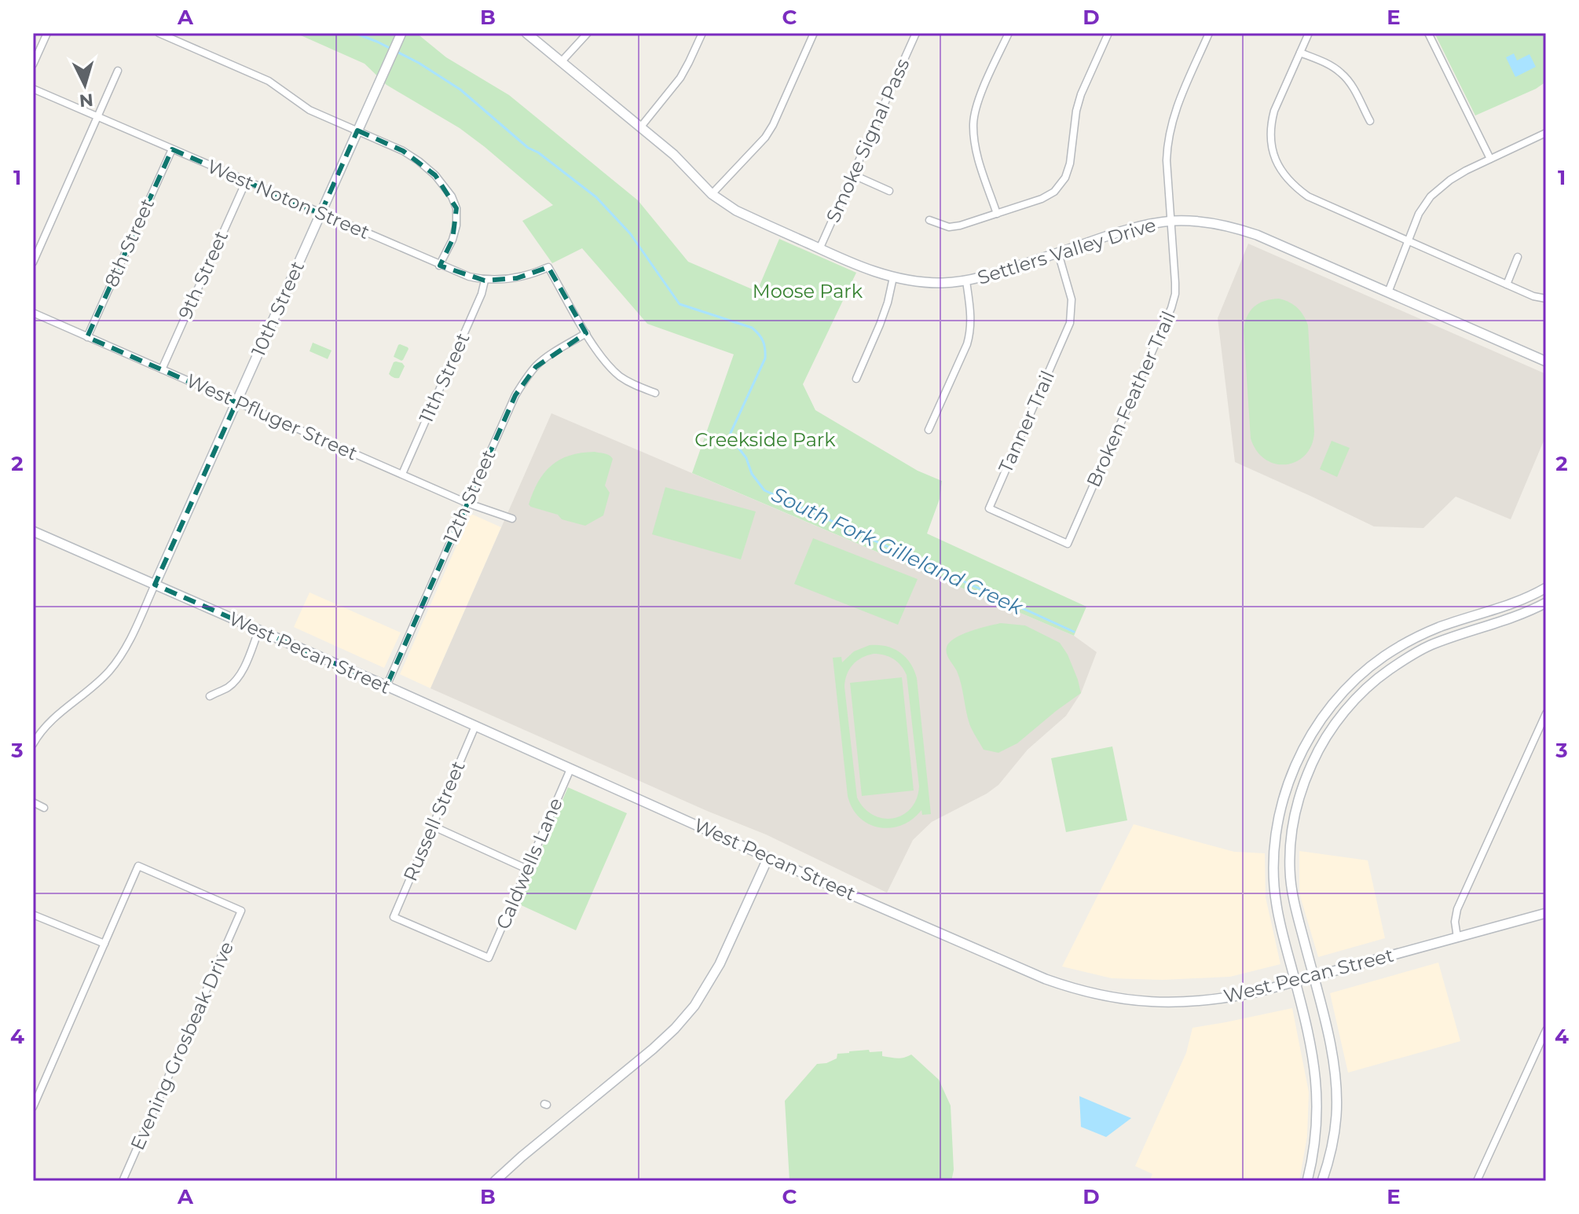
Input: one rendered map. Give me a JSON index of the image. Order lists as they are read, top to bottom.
{
  "streets": {
    "main road": ["Settlers Valley Drive", "10th Street", "West Pecan Street"],
    "street": [
      "Smoke Signal Pass",
      "West Noton Street",
      "8th Street",
      "9th Street",
      "11th Street",
      "Broken Feather Trail",
      "West Pfluger Street",
      "Tanner Trail",
      "12th Street",
      "Russell Street",
      "Caldwells Lane",
      "Evening Grosbeak Drive"
    ]
  },
  "crossings": [
    ["Smoke Signal Pass", "Settlers Valley Drive"],
    ["West Noton Street", "8th Street"],
    ["West Noton Street", "9th Street"],
    ["West Noton Street", "10th Street"],
    ["West Noton Street", "11th Street"],
    ["West Noton Street", "12th Street"],
    ["8th Street", "West Pfluger Street"],
    ["Settlers Valley Drive", "Broken Feather Trail"],
    ["Settlers Valley Drive", "Tanner Trail"],
    ["9th Street", "West Pfluger Street"],
    ["10th Street", "West Pfluger Street"],
    ["10th Street", "West Pecan Street"],
    ["11th Street", "West Pfluger Street"],
    ["Broken Feather Trail", "Tanner Trail"],
    ["West Pfluger Street", "12th Street"],
    ["12th Street", "West Pecan Street"],
    ["West Pecan Street", "Russell Street"],
    ["West Pecan Street", "Caldwells Lane"],
    ["Russell Street", "Caldwells Lane"]
  ],
  "water": ["South Fork Gilleland Creek"],
  "parks": ["Moose Park", "Creekside Park"],
  "north": "bottom",
  "grid": {
    "columns": [
      "A",
      "B",
      "C",
      "D",
      "E"
    ],
    "rows": [
      "1",
      "2",
      "3",
      "4"
    ]
  }
}
